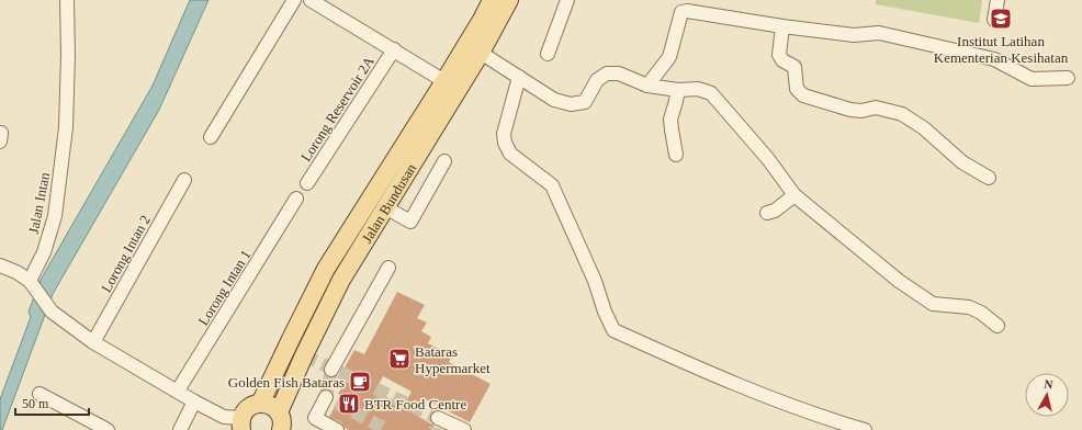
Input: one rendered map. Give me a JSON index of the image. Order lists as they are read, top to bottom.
{
  "streets": {
    "main road": ["Jalan Bundusan"],
    "street": [
      "Lorong Reservoir 2A",
      "Jalan Intan",
      "Lorong Intan 2",
      "Lorong Intan 1"
    ]
  },
  "places": {
    "school or university": ["Institut Latihan Kementerian Kesihatan"],
    "supermarket": ["Bataras Hypermarket"],
    "cafe": ["Golden Fish Bataras"],
    "restaurant": ["BTR Food Centre"]
  },
  "scale_bar": "50 m",
  "north": "top"
}
